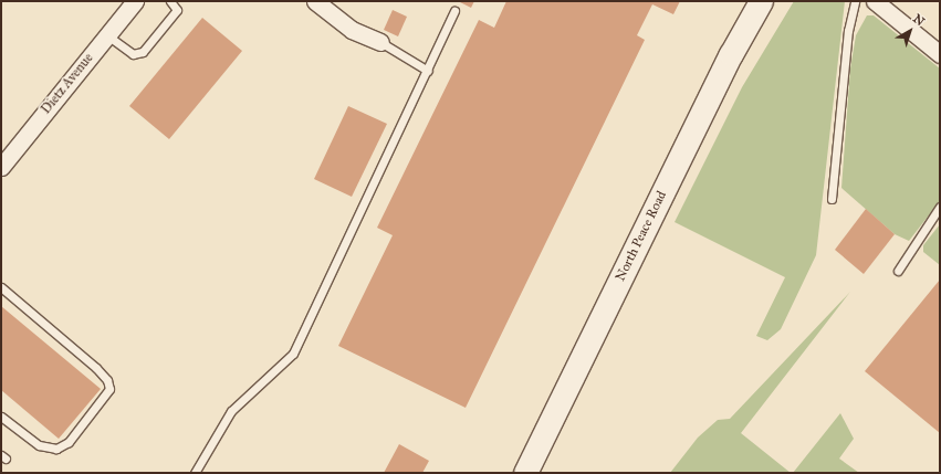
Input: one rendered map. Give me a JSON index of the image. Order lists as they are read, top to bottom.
{
  "streets": {
    "main road": ["North Peace Road"],
    "street": ["Dietz Avenue"]
  },
  "north": "top right"
}
